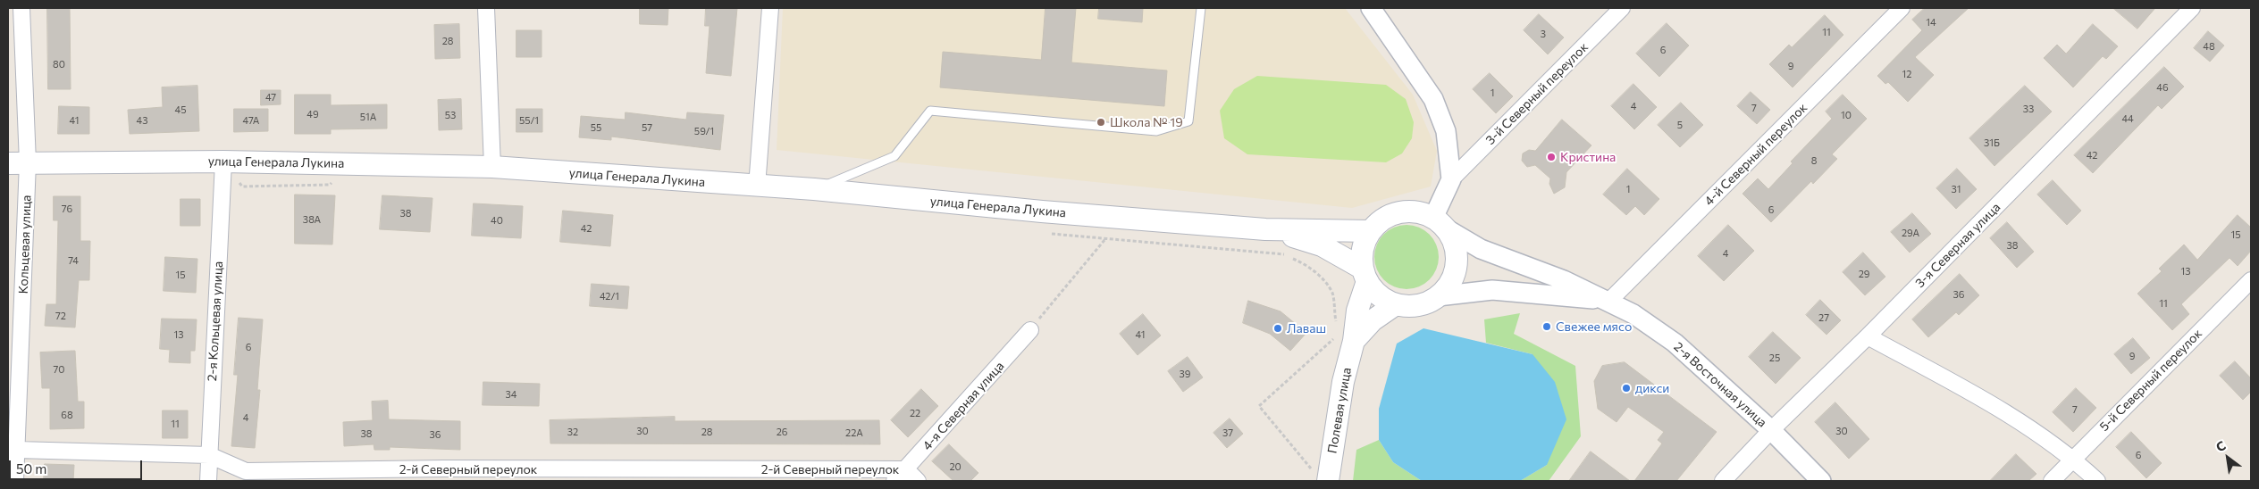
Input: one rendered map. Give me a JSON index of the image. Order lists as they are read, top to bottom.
{
  "streets": {
    "main road": ["улица Генерала Лукина", "Полевая улица"],
    "street": [
      "3-й Северный переулок",
      "4-й Северный переулок",
      "Кольцевая улица",
      "3-я Северная улица",
      "2-я Кольцевая улица",
      "5-й Северный переулок",
      "2-я Восточная улица",
      "4-я Северная улица",
      "2-й Северный переулок"
    ]
  },
  "crossings": [
    ["4-й Северный переулок", "2-я Восточная улица"],
    ["улица Генерала Лукина", "Кольцевая улица"],
    ["улица Генерала Лукина", "2-я Кольцевая улица"],
    ["улица Генерала Лукина", "2-я Восточная улица"],
    ["улица Генерала Лукина", "Полевая улица"],
    ["Кольцевая улица", "2-й Северный переулок"],
    ["3-я Северная улица", "2-я Восточная улица"],
    ["2-я Кольцевая улица", "2-й Северный переулок"],
    ["2-я Восточная улица", "Полевая улица"],
    ["4-я Северная улица", "2-й Северный переулок"]
  ],
  "places": [
    "Школа № 19",
    "Кристина",
    "Свежее мясо",
    "Лаваш",
    "дикси"
  ],
  "house_numbers": [
    "14",
    "11",
    "3",
    "28",
    "48",
    "6",
    "80",
    "9",
    "12",
    "46",
    "1",
    "47",
    "4",
    "7",
    "33",
    "45",
    "49",
    "53",
    "10",
    "51А",
    "44",
    "41",
    "43",
    "47А",
    "55/1",
    "5",
    "55",
    "57",
    "59/1",
    "31Б",
    "42",
    "8",
    "1",
    "31",
    "76",
    "6",
    "38",
    "38А",
    "40",
    "42",
    "29А",
    "15",
    "38",
    "4",
    "74",
    "13",
    "29",
    "15",
    "36",
    "42/1",
    "11",
    "72",
    "27",
    "13",
    "41",
    "6",
    "9",
    "25",
    "70",
    "39",
    "34",
    "7",
    "22",
    "68",
    "4",
    "11",
    "30",
    "30",
    "32",
    "28",
    "26",
    "22А",
    "37",
    "38",
    "36",
    "6",
    "20"
  ],
  "scale_bar": "50 m",
  "north": "top left"
}
